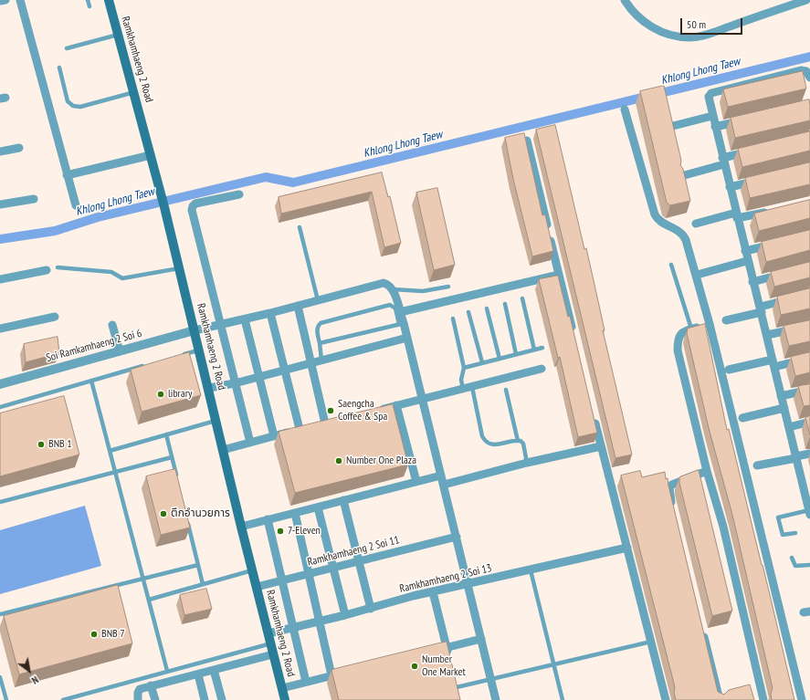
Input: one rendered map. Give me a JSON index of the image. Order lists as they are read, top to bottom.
{
  "streets": {
    "main road": ["Ramkhamhaeng 2 Road"],
    "street": ["Soi Ramkamhaeng 2 Soi 6", "Ramkhamhaeng 2 Soi 11", "Ramkhamhaeng 2 Soi 13"]
  },
  "crossings": [
    ["Ramkhamhaeng 2 Road", "Soi Ramkamhaeng 2 Soi 6"],
    ["Ramkhamhaeng 2 Road", "Ramkhamhaeng 2 Soi 11"],
    ["Ramkhamhaeng 2 Road", "Ramkhamhaeng 2 Soi 13"]
  ],
  "water": ["Khlong Lhong Taew"],
  "places": [
    "library",
    "Saengcha Coffee & Spa",
    "BNB 1",
    "Number One Plaza",
    "ตึกอำนวยการ",
    "7-Eleven",
    "BNB 7",
    "Number One Market"
  ],
  "scale_bar": "50 m",
  "north": "bottom right"
}
